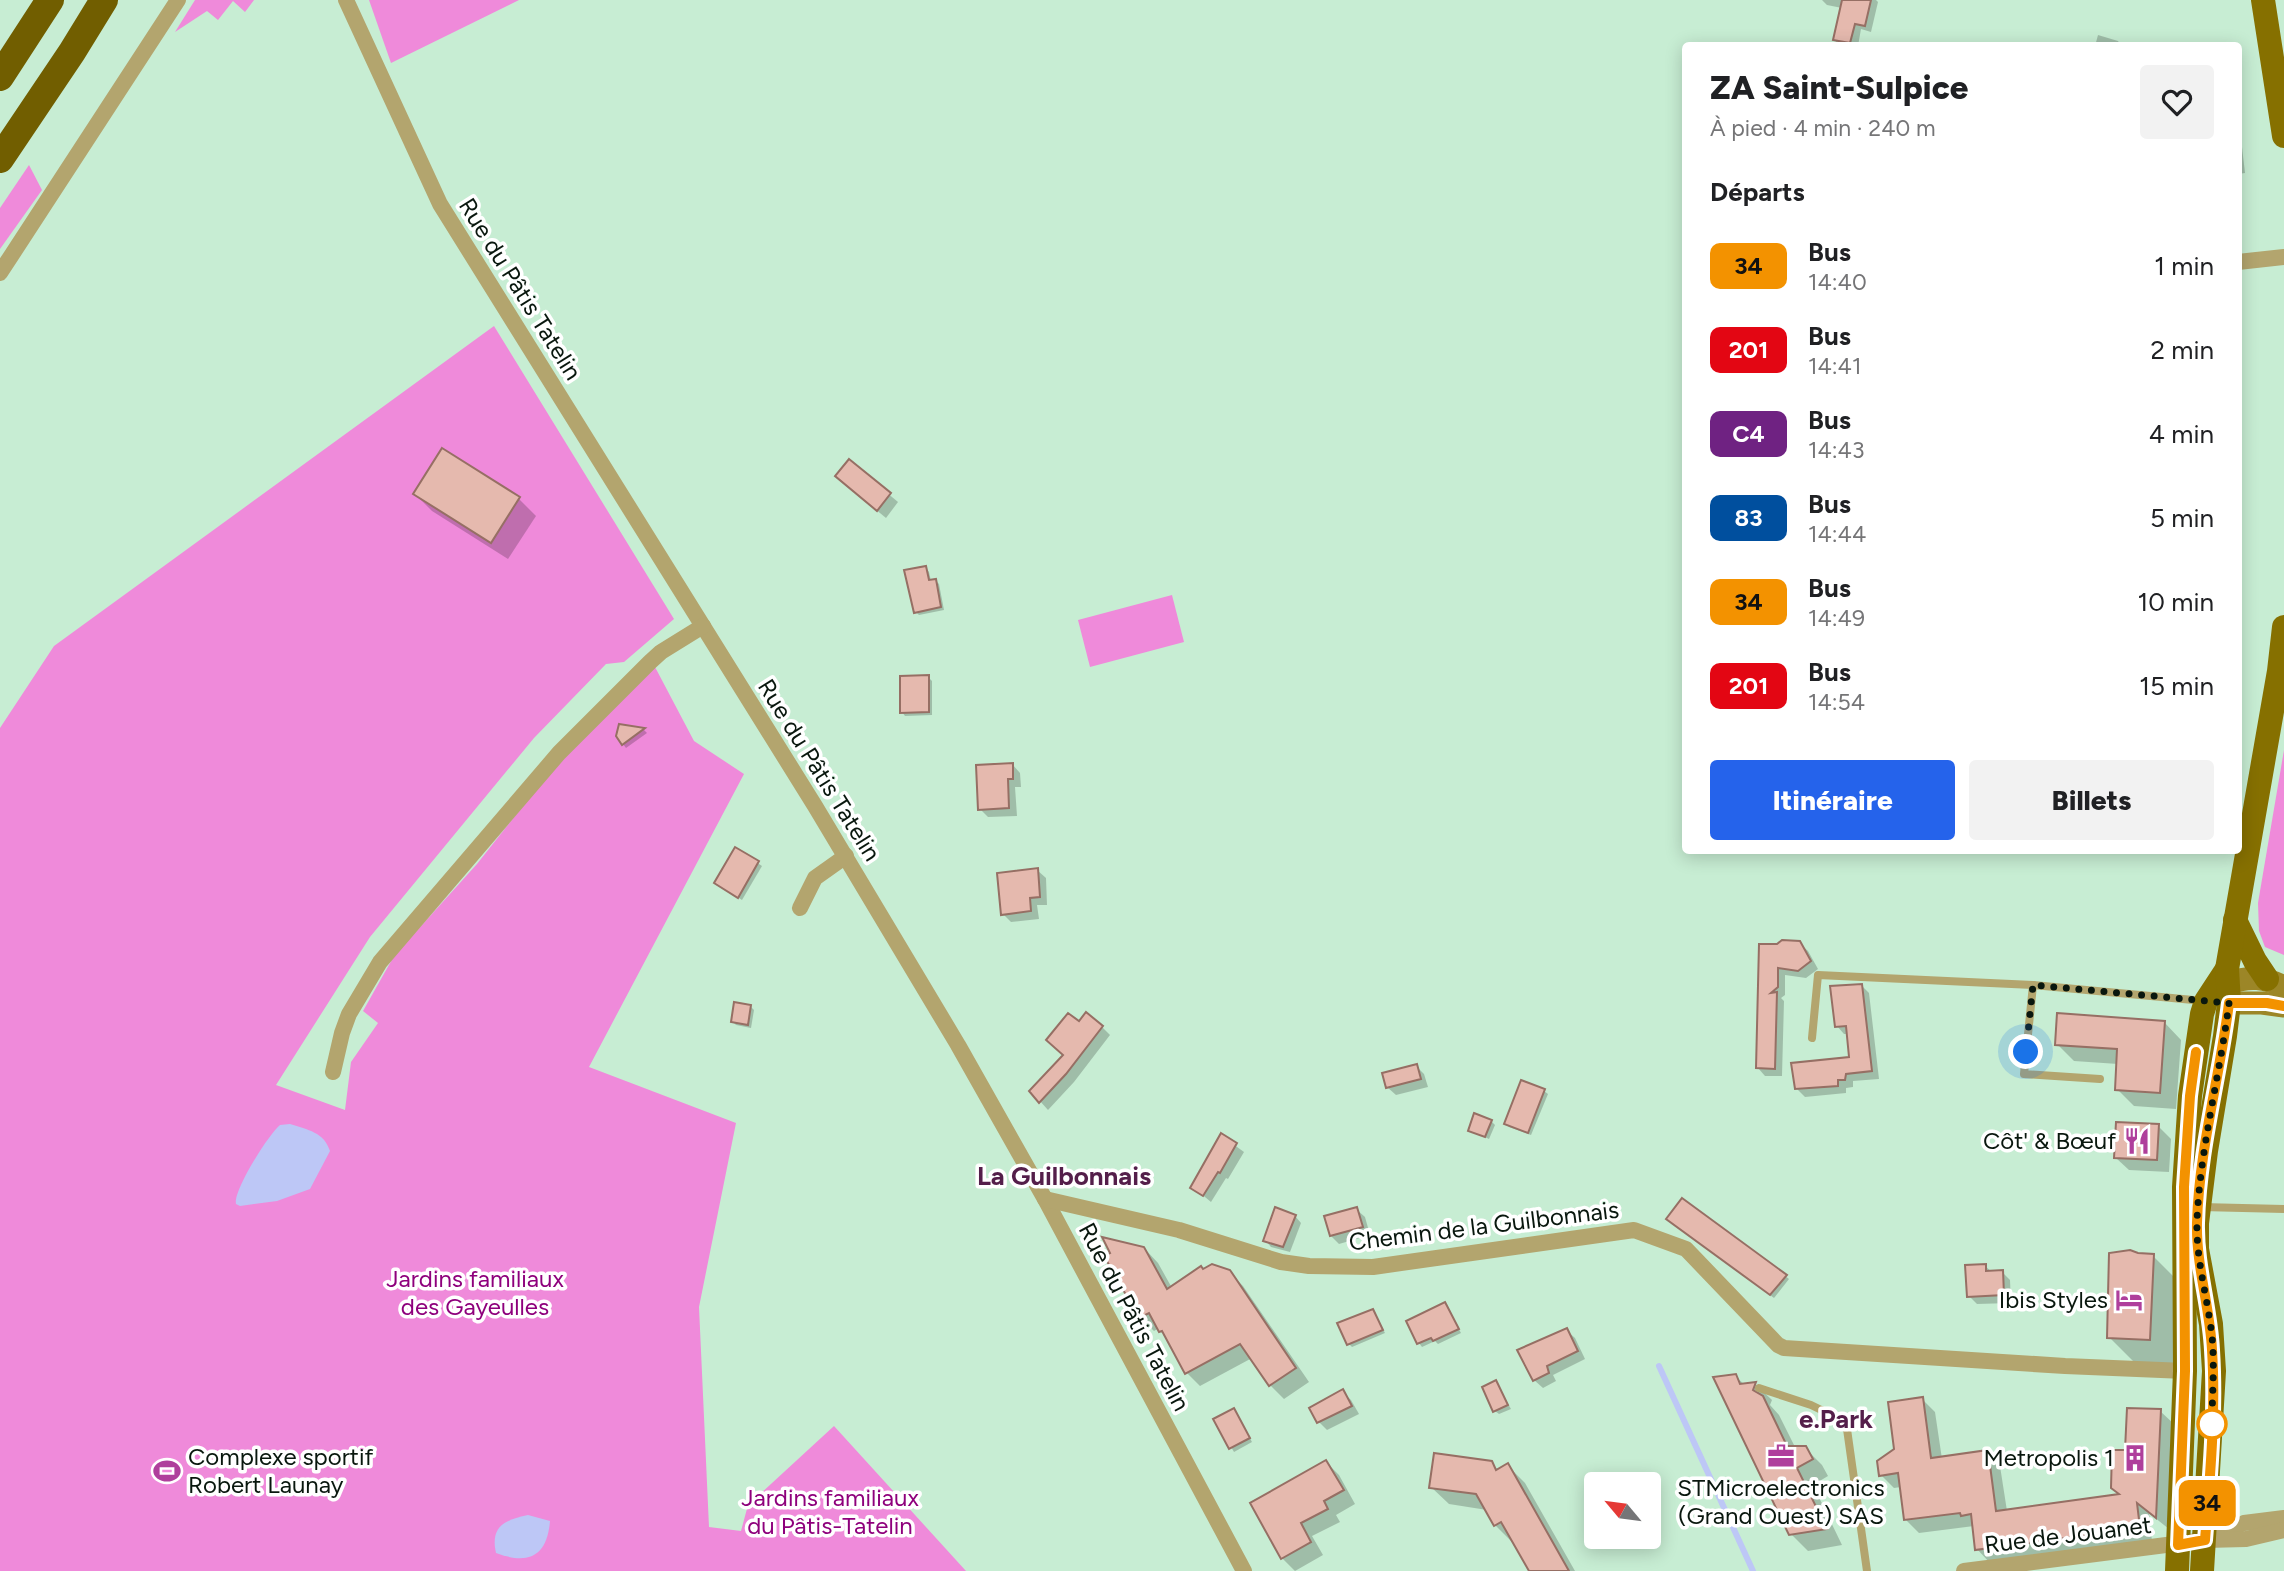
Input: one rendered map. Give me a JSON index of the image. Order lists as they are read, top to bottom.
{
  "streets": {
    "street": ["Rue du Pâtis Tatelin", "Chemin de la Guilbonnais", "Rue de Jouanet"]
  },
  "crossings": [
    ["Rue du Pâtis Tatelin", "Chemin de la Guilbonnais"]
  ],
  "districts": ["La Guilbonnais", "e.Park"],
  "parks": ["Jardins familiaux des Gayeulles", "Jardins familiaux du Pâtis-Tatelin"],
  "places": {
    "restaurant": ["Côt' & Bœuf"],
    "hotel": ["Ibis Styles"],
    "office": ["STMicroelectronics (Grand Ouest) SAS"],
    "building": ["Metropolis 1"],
    "sports": ["Complexe sportif Robert Launay"]
  },
  "lines": ["bus line 34"],
  "north": "top left",
  "page": {
    "on_map": "34",
    "heading": [
      ["ZA Saint-Sulpice", "À pied · 4 min · 240 m"],
      "Départs"
    ],
    "list": [
      {
        "mark": "34",
        "name": "Bus",
        "note": "14:40",
        "value": "1 min"
      },
      {
        "mark": "201",
        "name": "Bus",
        "note": "14:41",
        "value": "2 min"
      },
      {
        "mark": "C4",
        "name": "Bus",
        "note": "14:43",
        "value": "4 min"
      },
      {
        "mark": "83",
        "name": "Bus",
        "note": "14:44",
        "value": "5 min"
      },
      {
        "mark": "34",
        "name": "Bus",
        "note": "14:49",
        "value": "10 min"
      },
      {
        "mark": "201",
        "name": "Bus",
        "note": "14:54",
        "value": "15 min"
      }
    ],
    "buttons": ["Itinéraire", "Billets"]
  }
}
